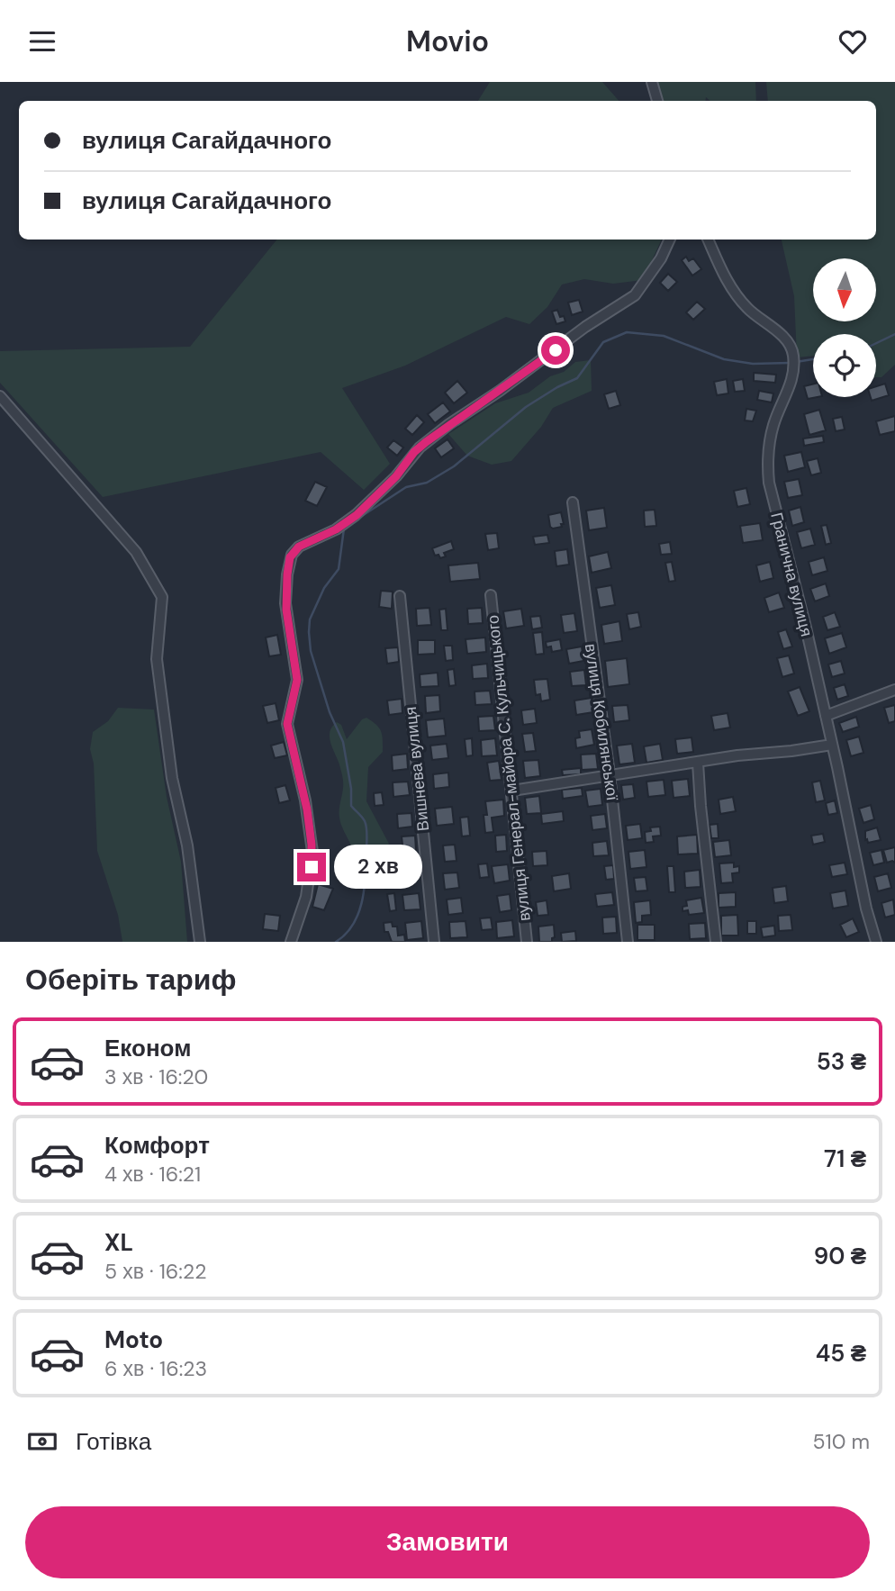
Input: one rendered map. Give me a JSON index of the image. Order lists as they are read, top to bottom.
{
  "streets": {
    "street": [
      "Гранична вулиця",
      "вулиця Кобилянської",
      "вулиця Генерал-майора С. Кульчицького",
      "Вишнева вулиця"
    ]
  },
  "north": "bottom",
  "page": {
    "header": "Movio",
    "banner": ["вулиця Сагайдачного", "вулиця Сагайдачного"],
    "bubble": "2 хв",
    "heading": "Оберіть тариф",
    "list": [
      {
        "name": "Економ",
        "note": "3 хв · 16:20",
        "value": "53 ₴"
      },
      {
        "name": "Комфорт",
        "note": "4 хв · 16:21",
        "value": "71 ₴"
      },
      {
        "name": "XL",
        "note": "5 хв · 16:22",
        "value": "90 ₴"
      },
      {
        "name": "Moto",
        "note": "6 хв · 16:23",
        "value": "45 ₴"
      }
    ],
    "pay": ["Готівка", "510 m"],
    "buttons": "Замовити"
  }
}
